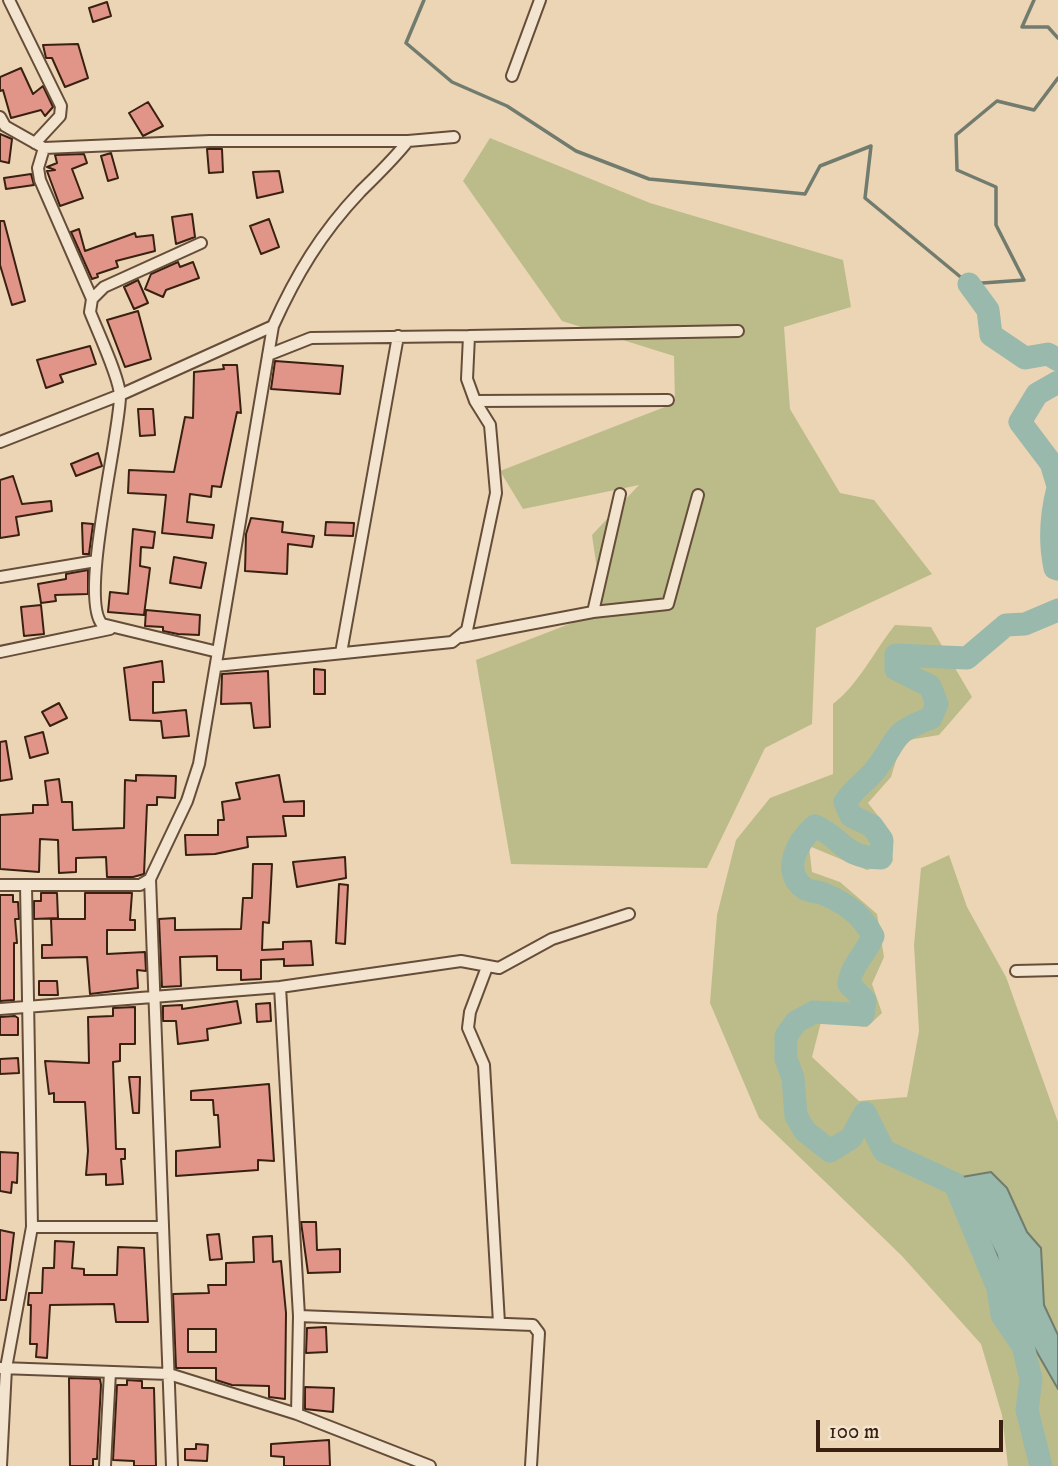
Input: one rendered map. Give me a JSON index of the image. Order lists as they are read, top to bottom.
{
  "scale_bar": "100 m"
}
